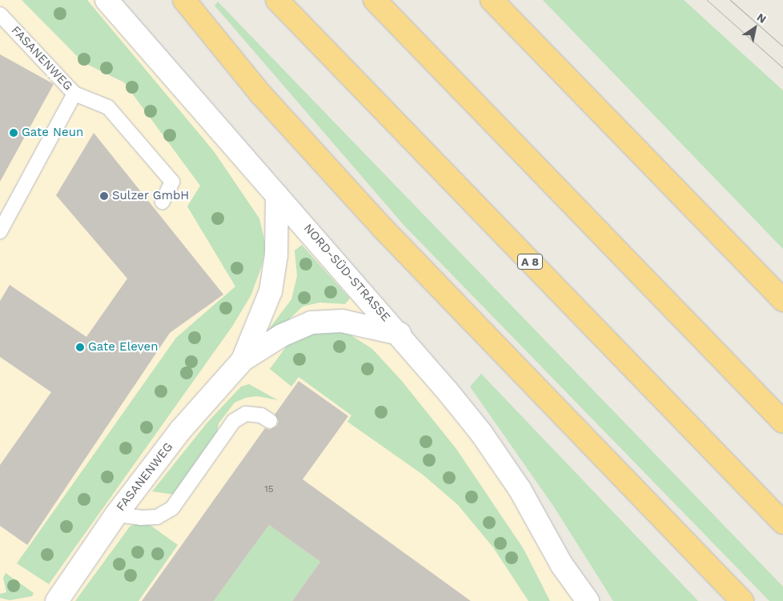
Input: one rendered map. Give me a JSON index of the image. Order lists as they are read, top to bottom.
{
  "streets": {
    "highway": ["A 8"],
    "main road": ["FASANENWEG", "NORD-SÜD-STRASSE"]
  },
  "crossings": [
    ["FASANENWEG", "NORD-SÜD-STRASSE"]
  ],
  "places": ["Gate Neun", "Sulzer GmbH", "Gate Eleven"],
  "house_numbers": ["15"],
  "north": "top right"
}
